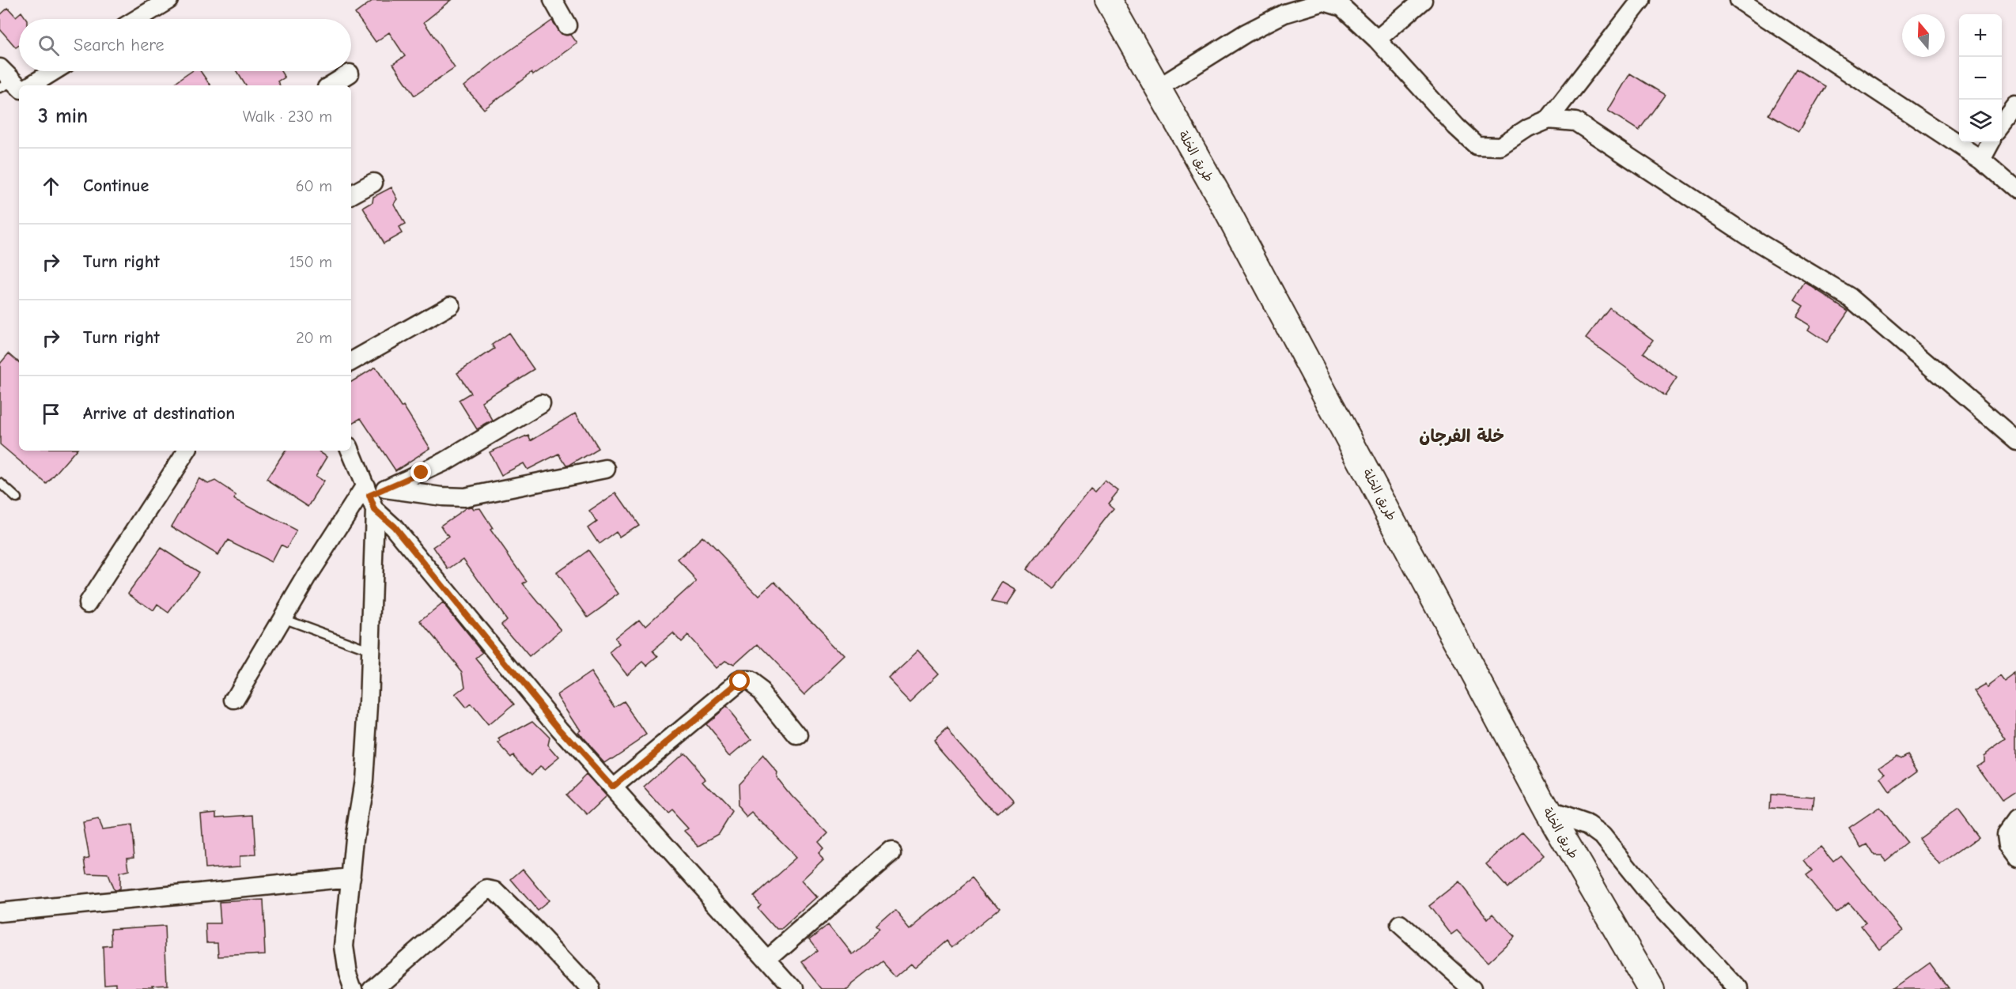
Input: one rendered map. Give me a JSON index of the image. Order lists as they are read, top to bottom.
{
  "streets": {
    "street": ["طريق الخلة"]
  },
  "districts": ["خلة الفرجان"],
  "north": "top",
  "page": {
    "map_buttons": ["+", "−"],
    "search": "Search here",
    "heading": ["3 min", "Walk · 230 m"],
    "list": [
      ["Continue", "60 m"],
      ["Turn right", "150 m"],
      ["Turn right", "20 m"],
      "Arrive at destination"
    ]
  }
}
